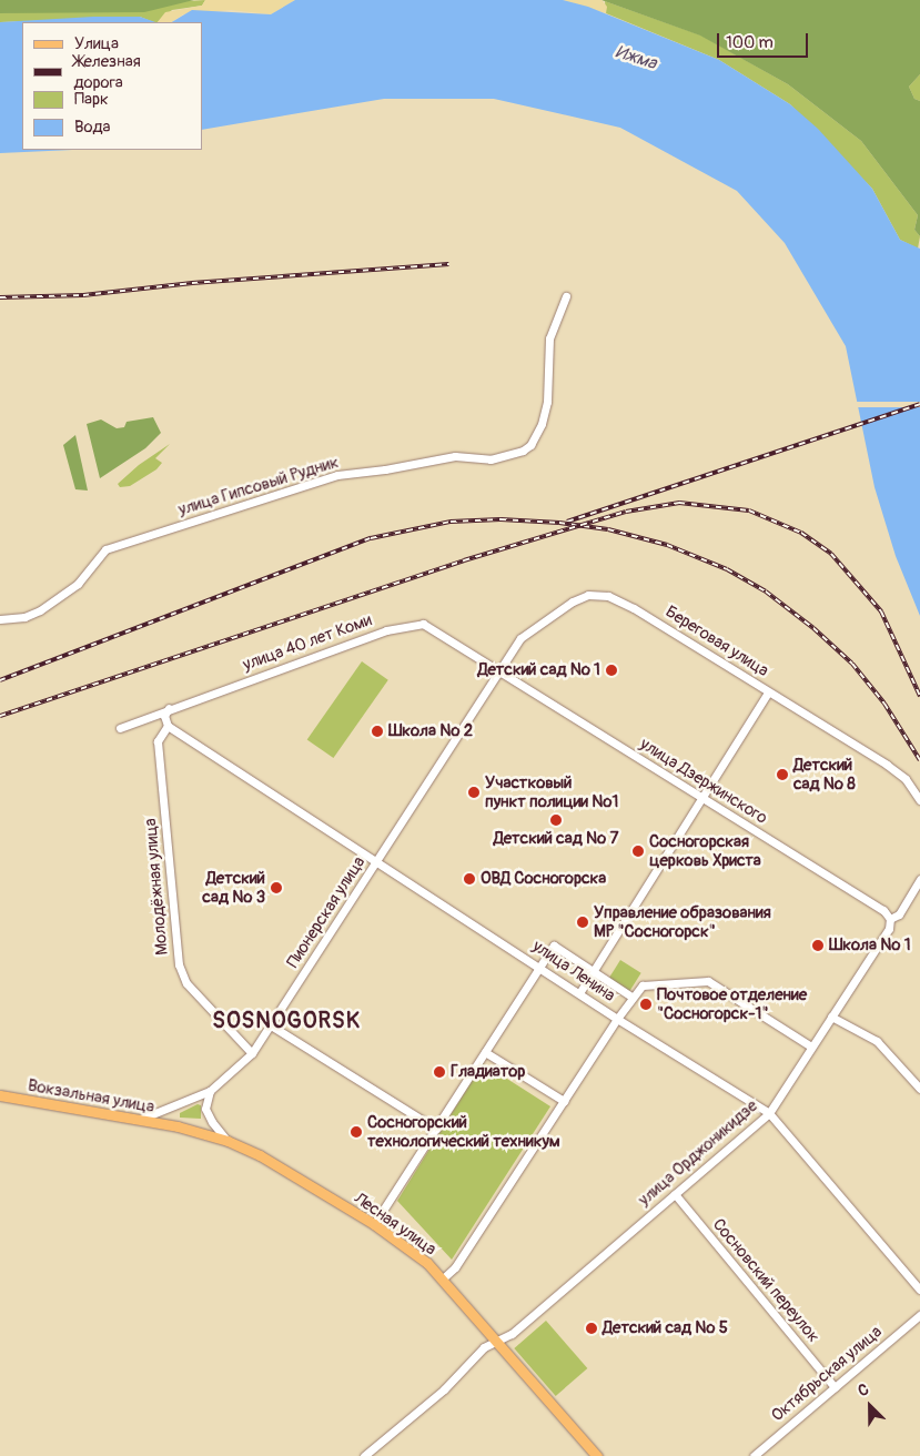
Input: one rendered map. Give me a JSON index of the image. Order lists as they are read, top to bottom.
{
  "streets": {
    "main road": ["Вокзальная улица", "Лесная улица"],
    "street": [
      "улица Гипсовый Рудник",
      "Береговая улица",
      "улица 40 лет Коми",
      "улица Дзержинского",
      "Молодёжная улица",
      "Пионерская улица",
      "улица Ленина",
      "улица Орджоникидзе",
      "Сосновский переулок",
      "Октябрьская улица"
    ]
  },
  "crossings": [
    ["Береговая улица", "улица 40 лет Коми"],
    ["Береговая улица", "улица Дзержинского"],
    ["Береговая улица", "Пионерская улица"],
    ["улица 40 лет Коми", "улица Дзержинского"],
    ["улица 40 лет Коми", "Молодёжная улица"],
    ["улица 40 лет Коми", "Пионерская улица"],
    ["улица Дзержинского", "Пионерская улица"],
    ["улица Дзержинского", "улица Орджоникидзе"],
    ["Молодёжная улица", "Пионерская улица"],
    ["Молодёжная улица", "улица Ленина"],
    ["Пионерская улица", "улица Ленина"],
    ["Пионерская улица", "Вокзальная улица"],
    ["улица Ленина", "улица Орджоникидзе"],
    ["Вокзальная улица", "Лесная улица"],
    ["улица Орджоникидзе", "Лесная улица"],
    ["улица Орджоникидзе", "Сосновский переулок"],
    ["Сосновский переулок", "Октябрьская улица"]
  ],
  "districts": ["SOSNOGORSK"],
  "water": ["Ижма"],
  "places": [
    "Детский сад № 1",
    "Школа № 2",
    "Детский сад № 8",
    "Участковый пункт полиции №1",
    "Детский сад № 7",
    "Сосногорская церковь Христа",
    "ОВД Сосногорска",
    "Детский сад № 3",
    "Управление образования МР \"Сосногорск\"",
    "Школа № 1",
    "Почтовое отделение \"Сосногорск-1\"",
    "Гладиатор",
    "Сосногорский технологический техникум",
    "Детский сад № 5"
  ],
  "legend": [
    "Улица",
    "Железная дорога",
    "Парк",
    "Вода"
  ],
  "scale_bar": "100 m",
  "north": "top left"
}
